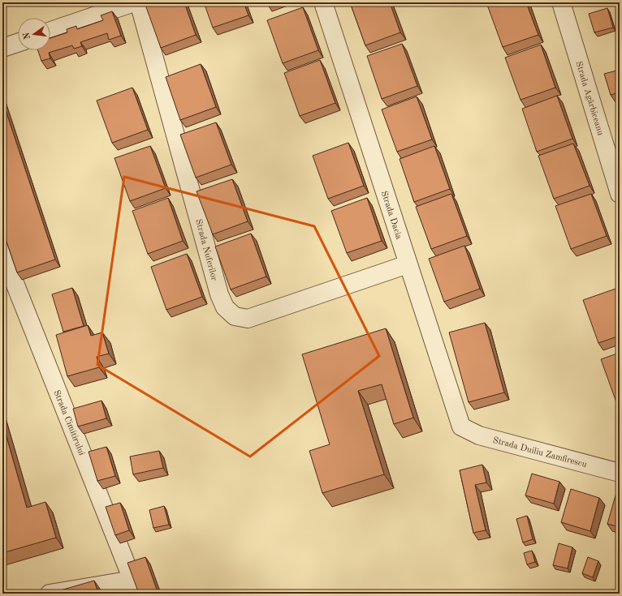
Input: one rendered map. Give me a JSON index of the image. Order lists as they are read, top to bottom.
{
  "streets": {
    "street": [
      "Strada Agârbiceanu",
      "Strada Dacia",
      "Strada Nuferilor",
      "Strada Cimitirului",
      "Strada Duiliu Zamfirescu"
    ]
  },
  "crossings": [
    ["Strada Dacia", "Strada Nuferilor"],
    ["Strada Dacia", "Strada Duiliu Zamfirescu"]
  ],
  "north": "left"
}
